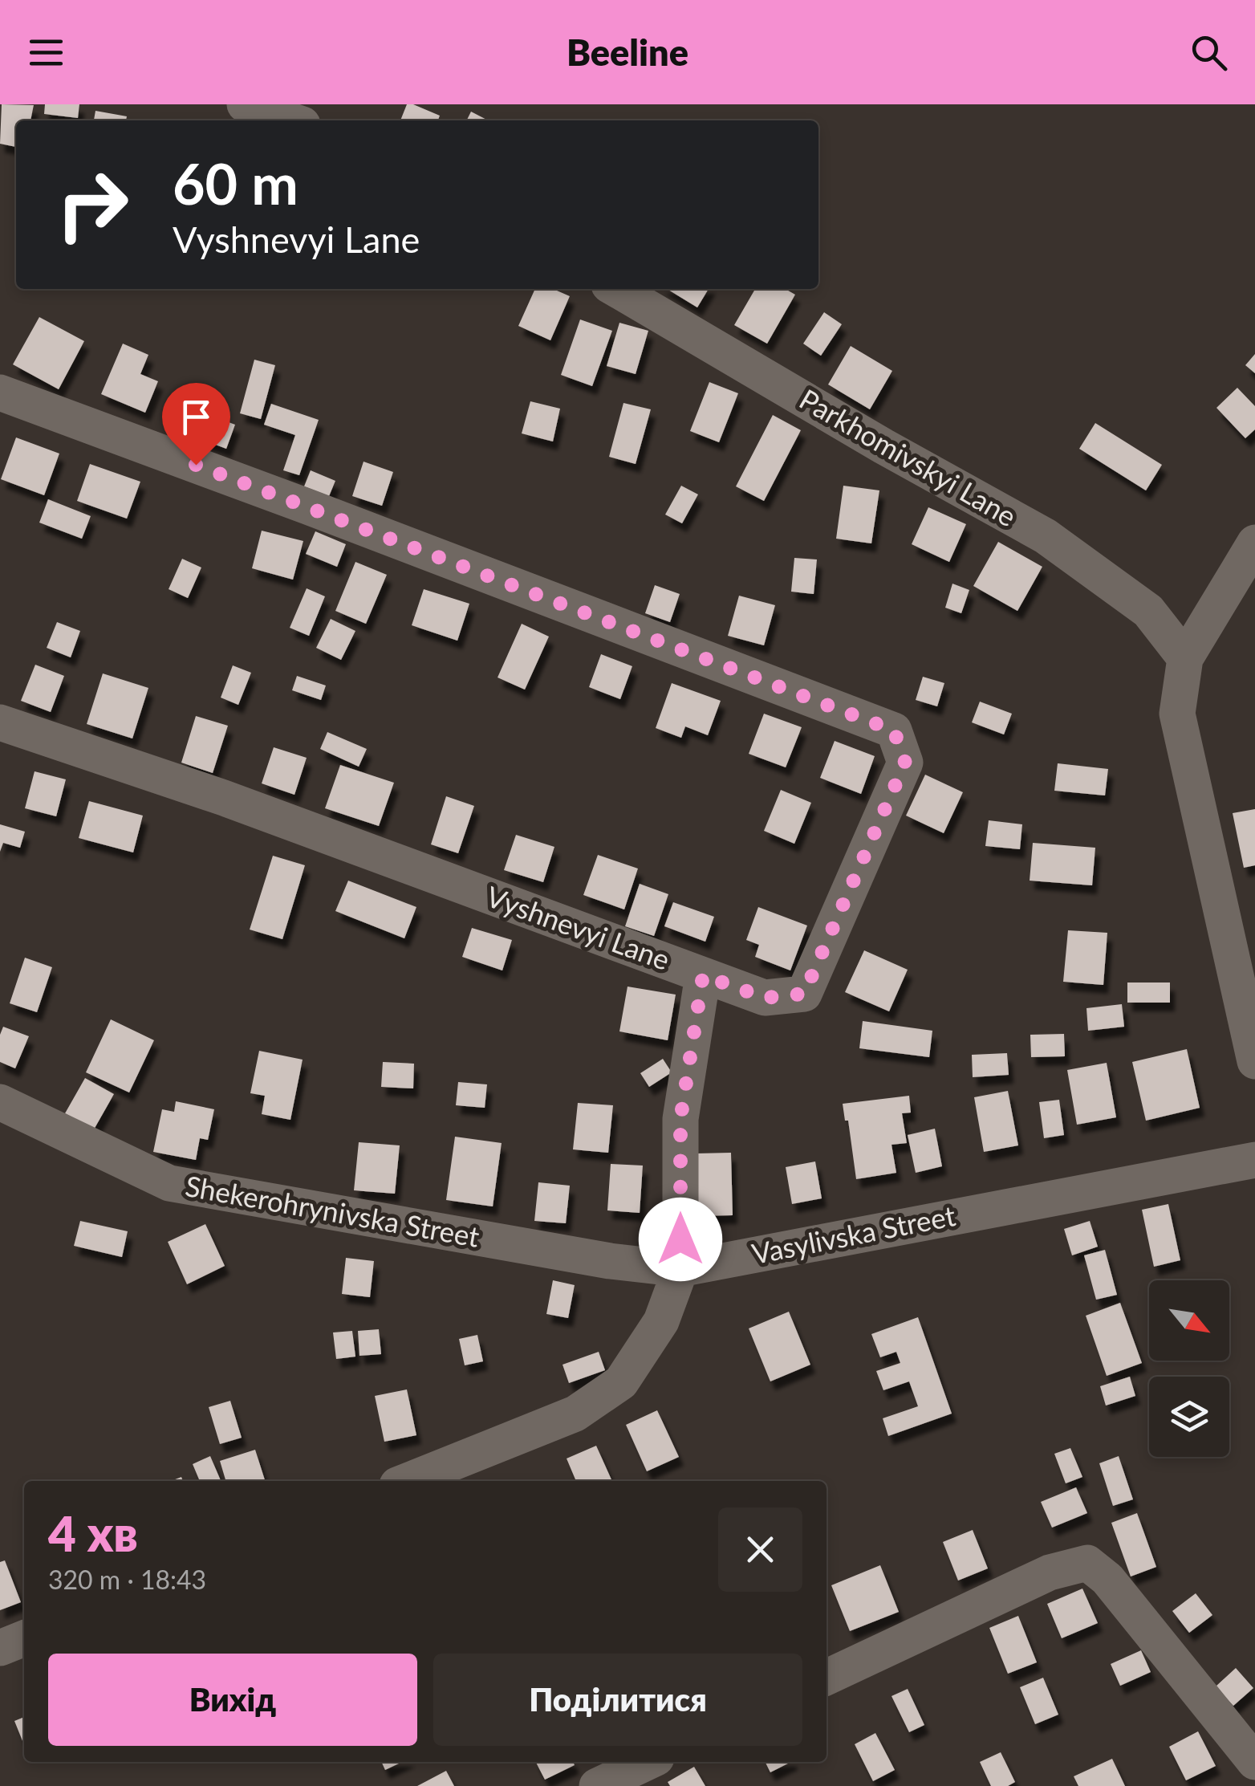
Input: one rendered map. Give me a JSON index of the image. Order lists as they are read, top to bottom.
{
  "streets": {
    "street": [
      "Parkhomivskyi Lane",
      "Vyshnevyi Lane",
      "Shekerohrynivska Street",
      "Vasylivska Street"
    ]
  },
  "crossings": [
    ["Shekerohrynivska Street", "Vasylivska Street"]
  ],
  "north": "bottom right",
  "page": {
    "header": "Beeline",
    "turn": ["60 m", "Vyshnevyi Lane"],
    "heading": ["4 хв", "320 m · 18:43"],
    "buttons": ["Вихід", "Поділитися"]
  }
}
